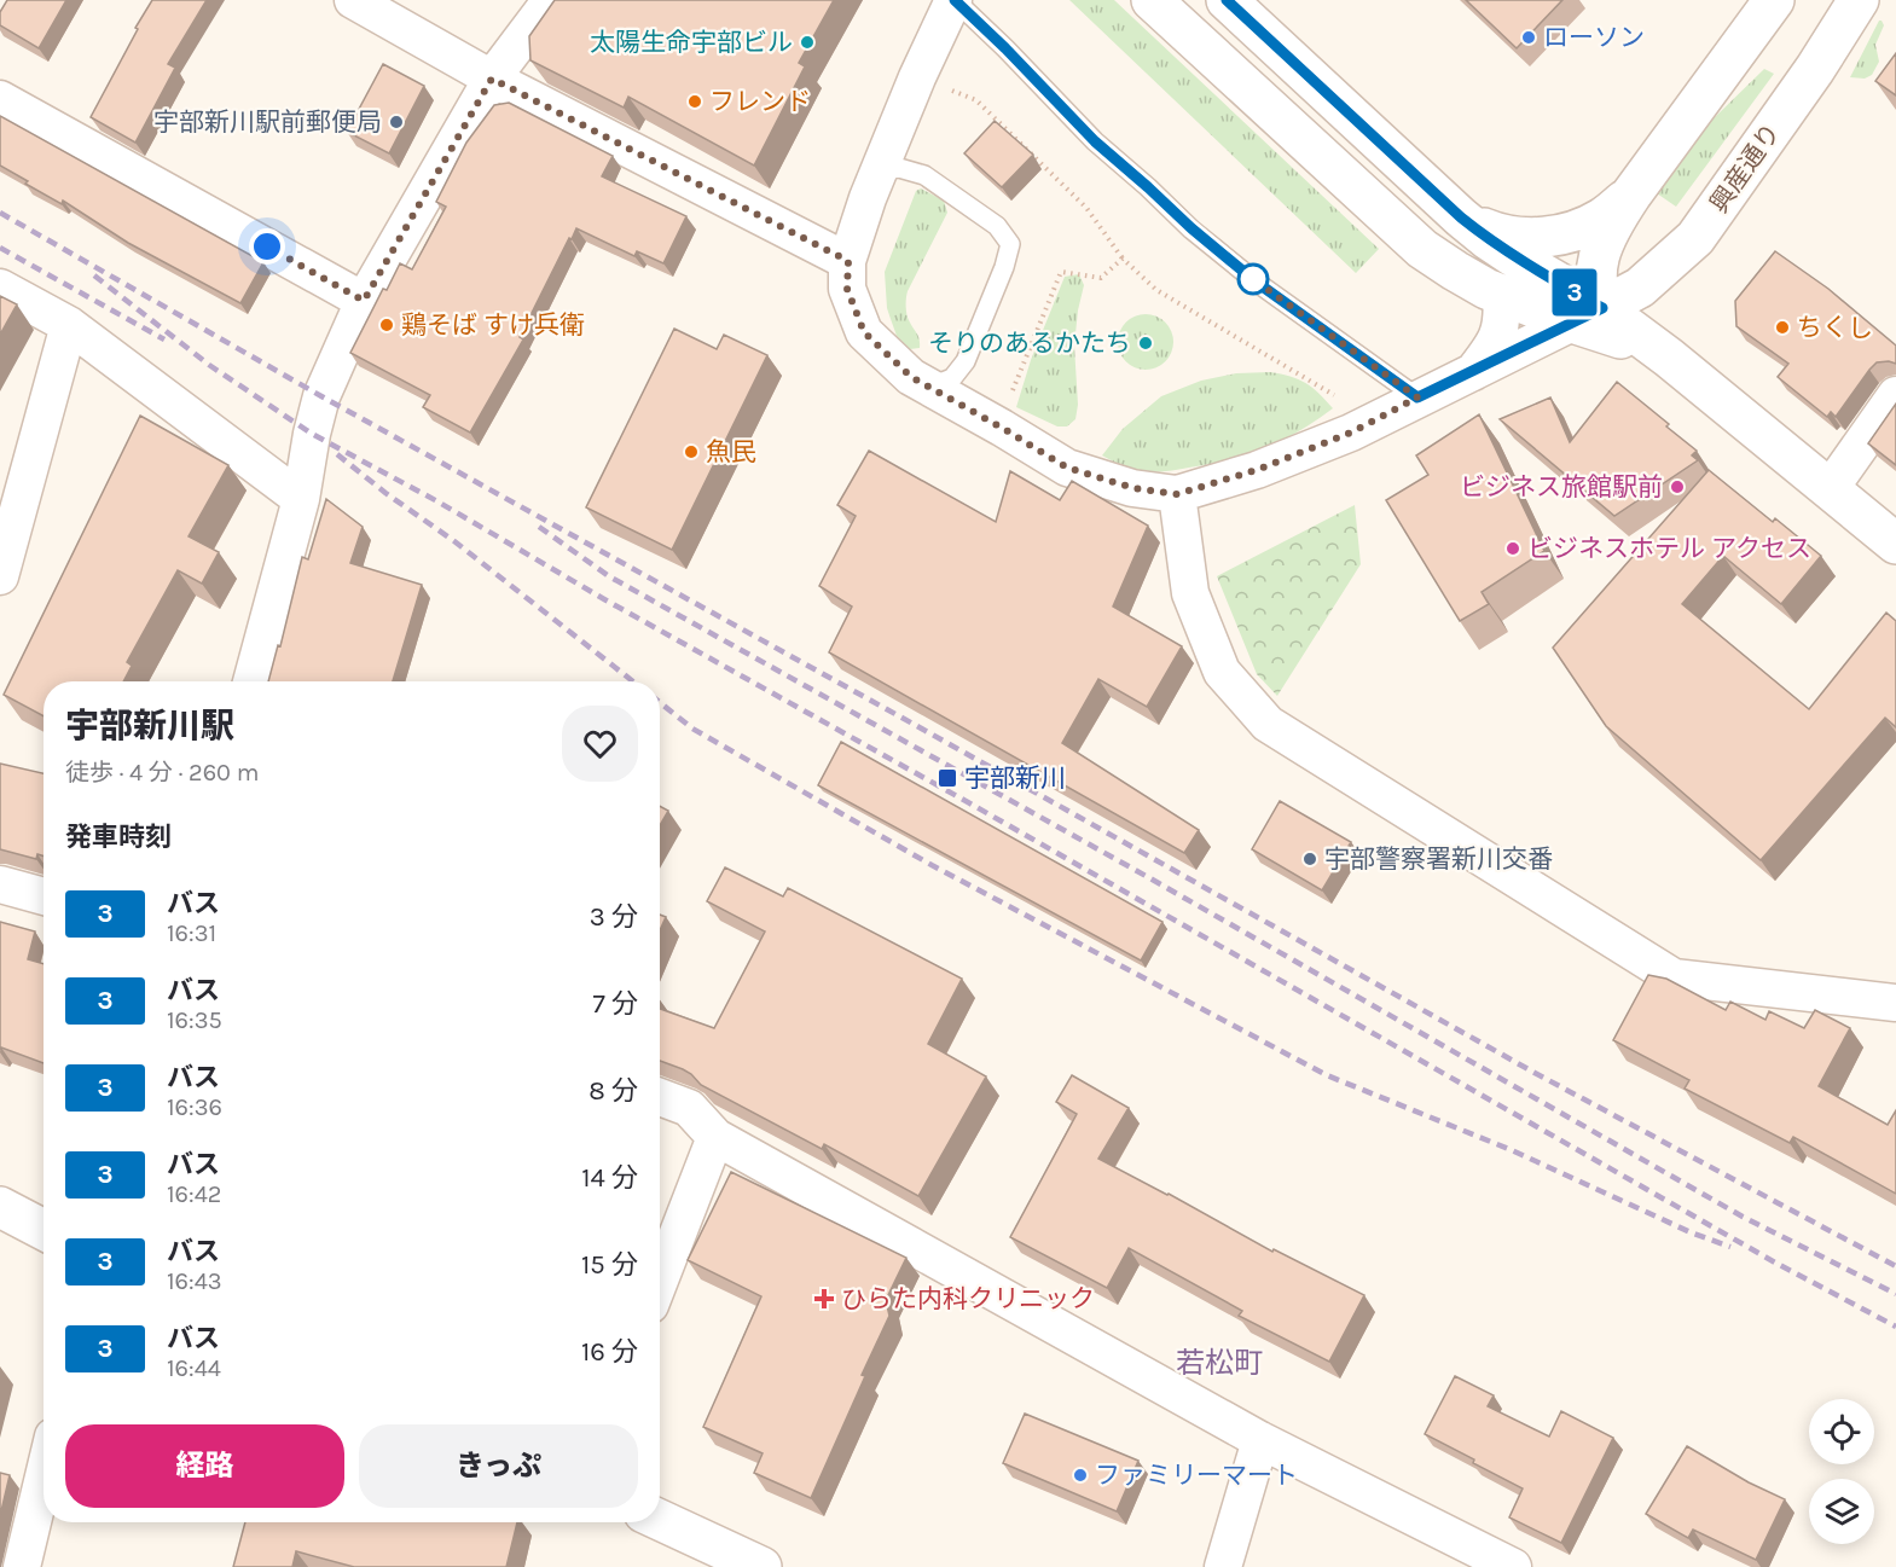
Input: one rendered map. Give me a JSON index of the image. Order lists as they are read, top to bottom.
{
  "streets": {
    "street": ["興産通り"]
  },
  "districts": ["若松町"],
  "places": {
    "other": [
      "ローソン",
      "太陽生命宇部ビル",
      "フレンド",
      "宇部新川駅前郵便局",
      "鶏そば すけ兵衛",
      "ちくし",
      "そりのあるかたち",
      "魚民",
      "ビジネス旅館駅前",
      "ビジネスホテル アクセス",
      "宇部警察署新川交番",
      "ファミリーマート"
    ],
    "transit": ["宇部新川"],
    "health": ["ひらた内科クリニック"]
  },
  "lines": ["bus line 3"],
  "page": {
    "on_map": "3",
    "heading": [
      ["宇部新川駅", "徒歩 · 4 分 · 260 m"],
      "発車時刻"
    ],
    "list": [
      {
        "mark": "3",
        "name": "バス",
        "note": "16:31",
        "value": "3 分"
      },
      {
        "mark": "3",
        "name": "バス",
        "note": "16:35",
        "value": "7 分"
      },
      {
        "mark": "3",
        "name": "バス",
        "note": "16:36",
        "value": "8 分"
      },
      {
        "mark": "3",
        "name": "バス",
        "note": "16:42",
        "value": "14 分"
      },
      {
        "mark": "3",
        "name": "バス",
        "note": "16:43",
        "value": "15 分"
      },
      {
        "mark": "3",
        "name": "バス",
        "note": "16:44",
        "value": "16 分"
      }
    ],
    "buttons": ["経路", "きっぷ"]
  }
}
